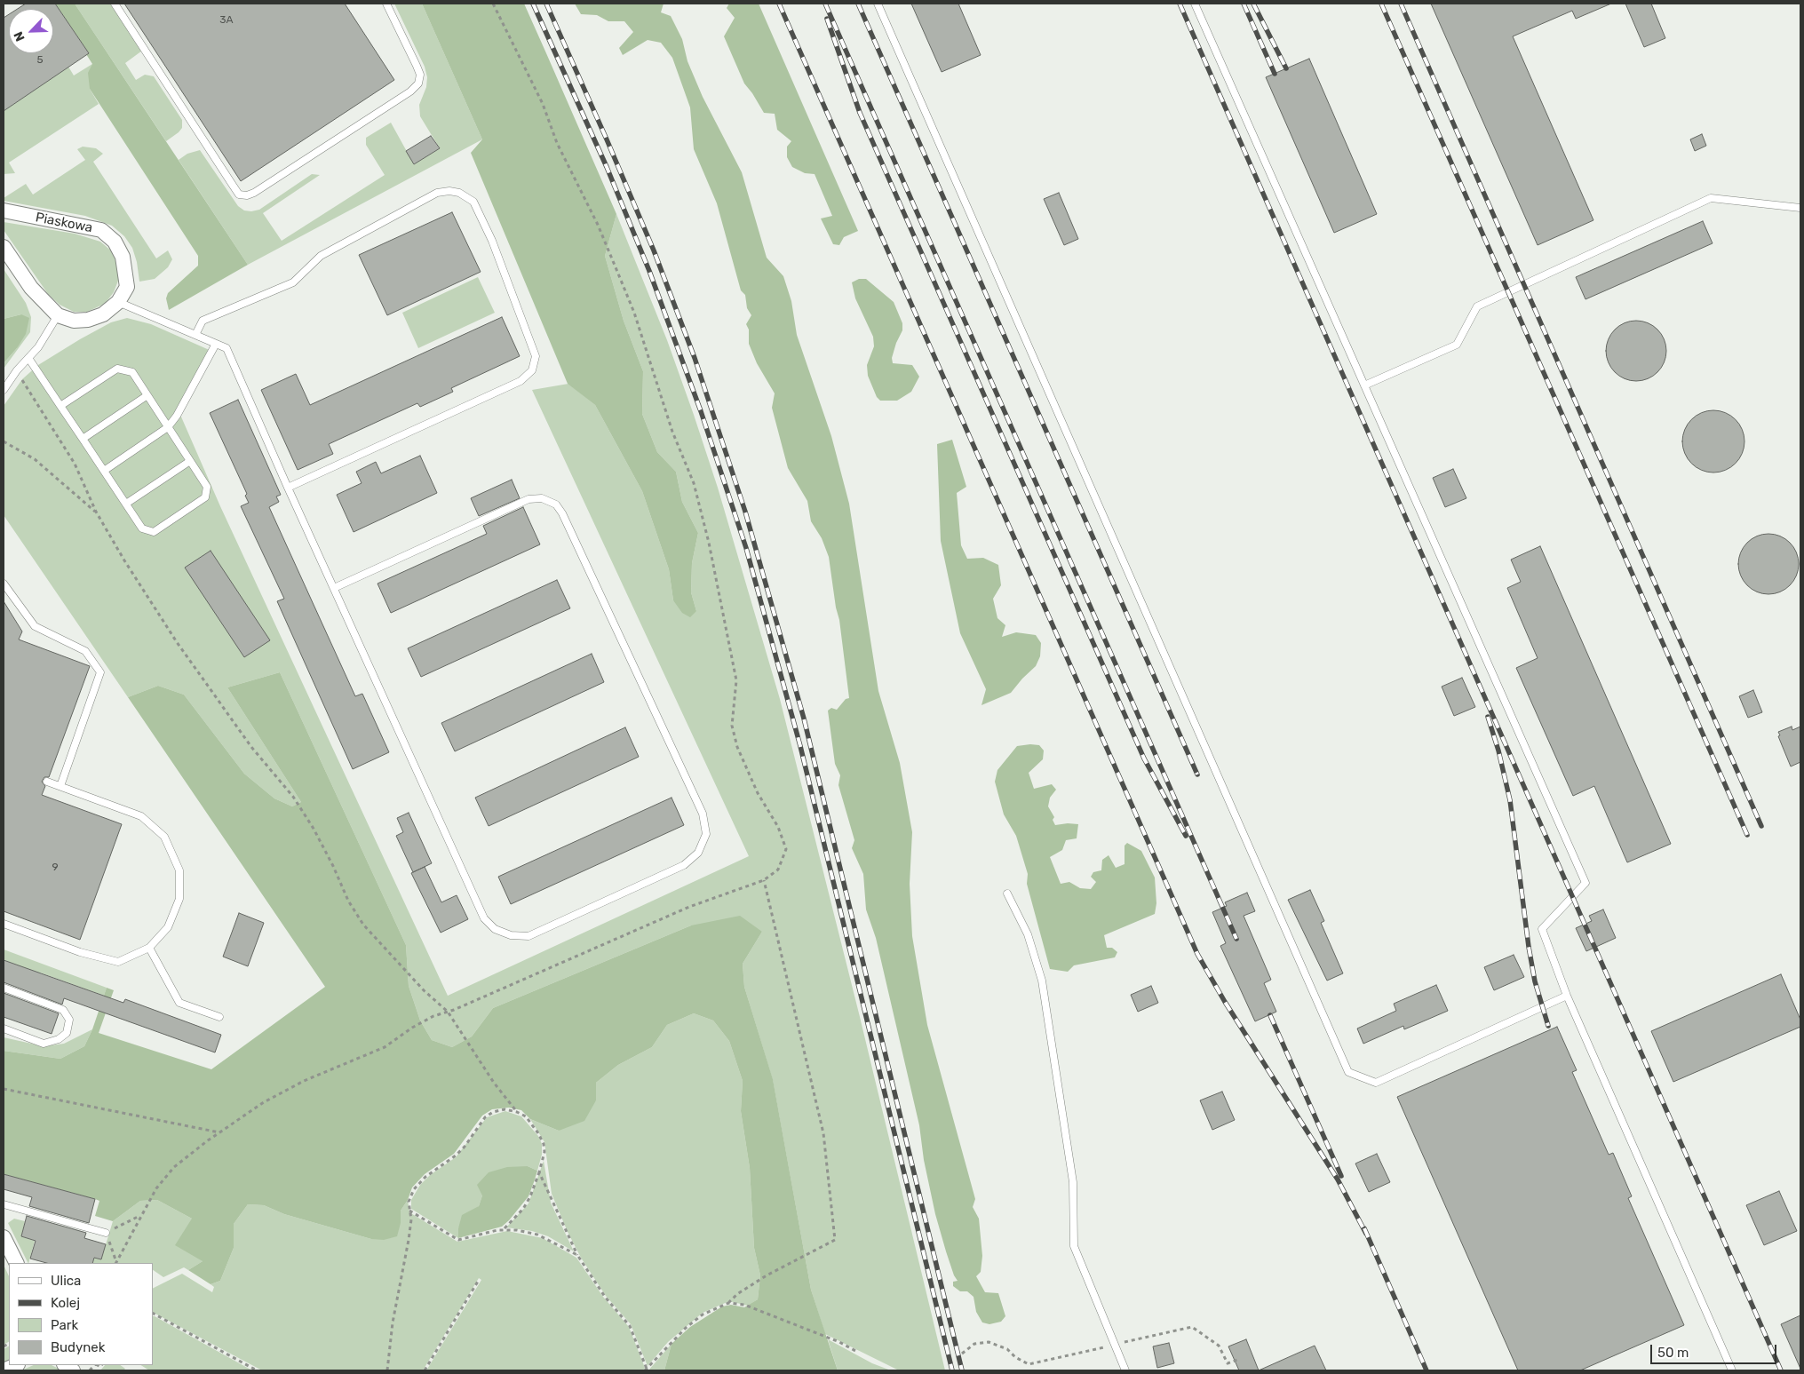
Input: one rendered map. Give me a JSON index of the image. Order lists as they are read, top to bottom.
{
  "streets": {
    "street": ["Piaskowa"]
  },
  "house_numbers": ["3A", "5", "9"],
  "legend": [
    "Ulica",
    "Kolej",
    "Park",
    "Budynek"
  ],
  "scale_bar": "50 m",
  "north": "bottom left"
}
